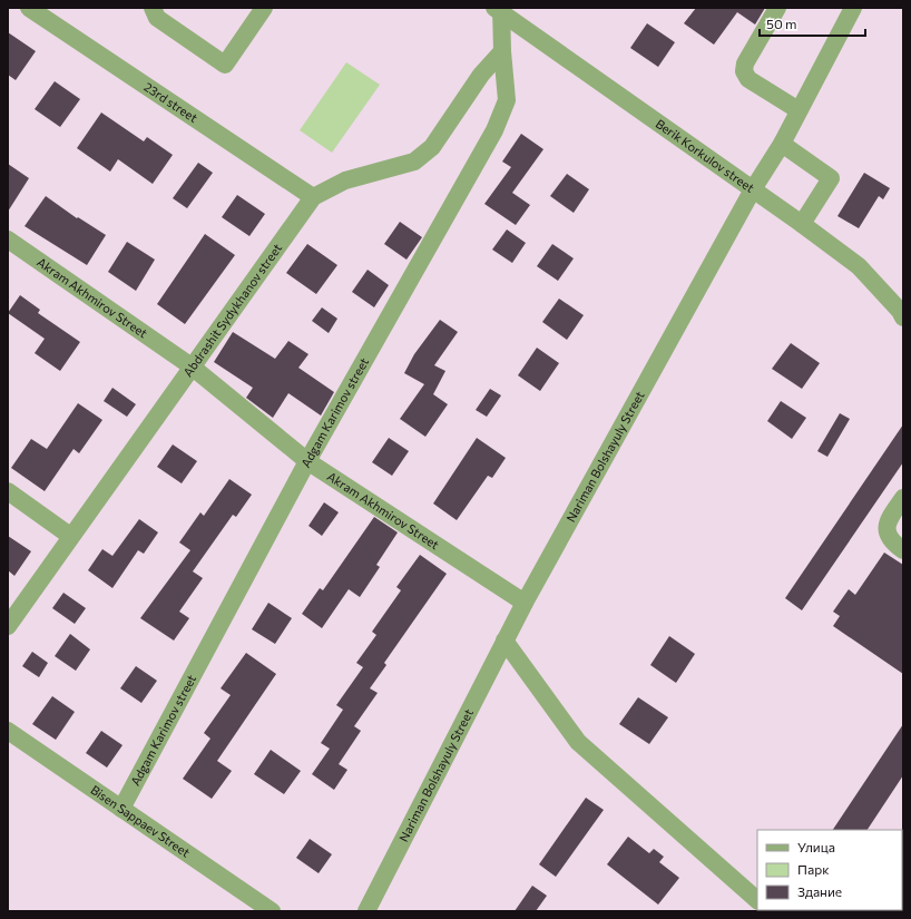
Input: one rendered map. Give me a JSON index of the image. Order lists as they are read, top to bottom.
{
  "streets": {
    "street": [
      "23rd street",
      "Berik Korkulov street",
      "Akram Akhmirov Street",
      "Abdrashit Sydykhanov street",
      "Adgam Karimov street",
      "Nariman Bolshayuly Street",
      "Bisen Sappaev Street"
    ]
  },
  "crossings": [
    ["23rd street", "Abdrashit Sydykhanov street"],
    ["Berik Korkulov street", "Adgam Karimov street"],
    ["Berik Korkulov street", "Nariman Bolshayuly Street"],
    ["Akram Akhmirov Street", "Abdrashit Sydykhanov street"],
    ["Akram Akhmirov Street", "Adgam Karimov street"],
    ["Akram Akhmirov Street", "Nariman Bolshayuly Street"],
    ["Abdrashit Sydykhanov street", "Adgam Karimov street"],
    ["Adgam Karimov street", "Bisen Sappaev Street"]
  ],
  "legend": ["Улица", "Парк", "Здание"],
  "scale_bar": "50 m"
}
